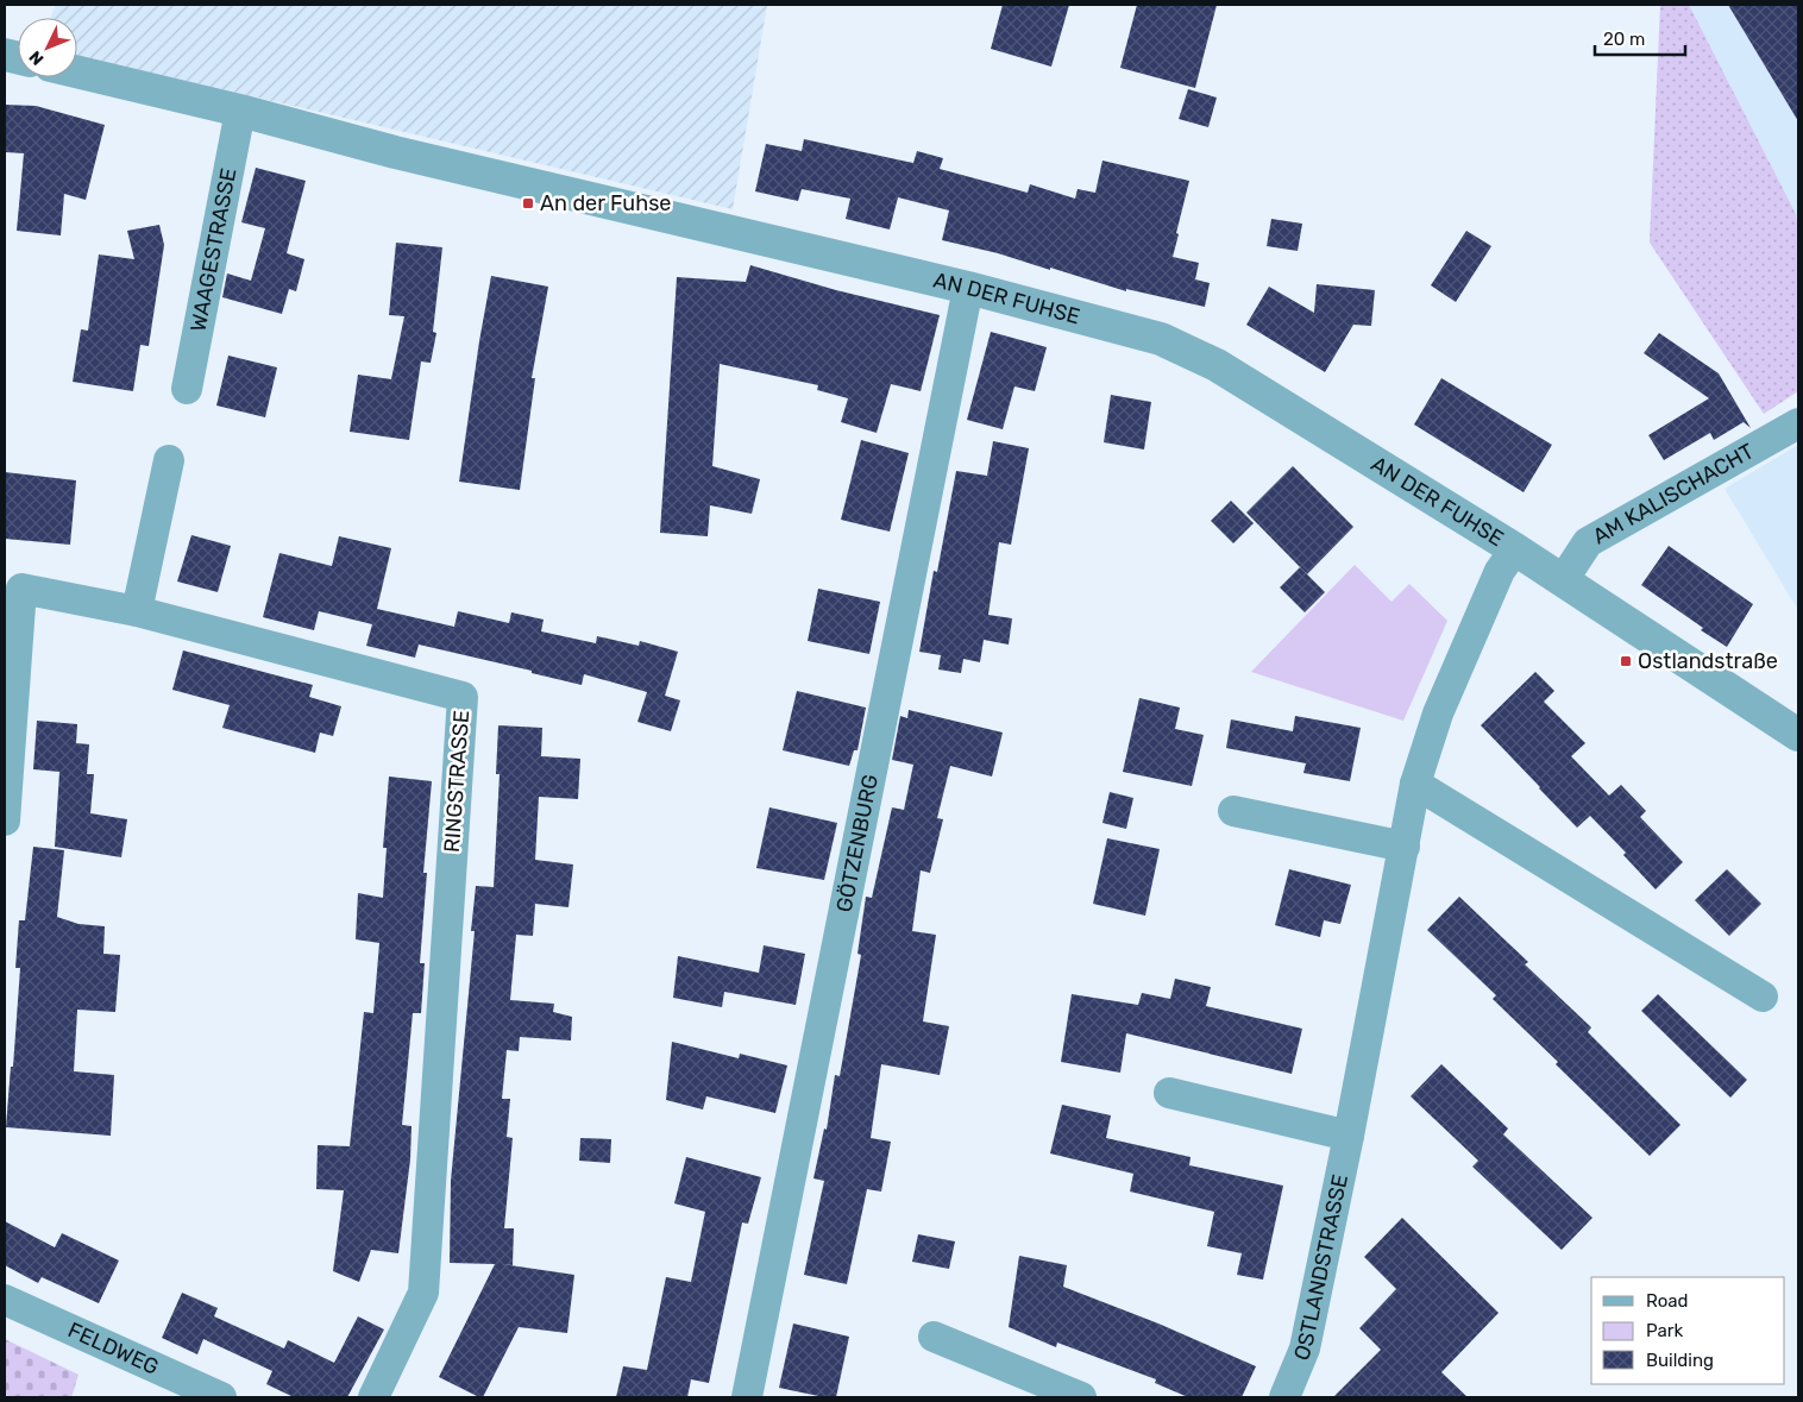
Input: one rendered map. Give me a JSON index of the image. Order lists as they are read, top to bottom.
{
  "streets": {
    "street": [
      "WAAGESTRASSE",
      "AN DER FUHSE",
      "AM KALISCHACHT",
      "RINGSTRASSE",
      "GÖTZENBURG",
      "OSTLANDSTRASSE",
      "FELDWEG"
    ]
  },
  "crossings": [
    ["WAAGESTRASSE", "AN DER FUHSE"],
    ["AN DER FUHSE", "AM KALISCHACHT"],
    ["AN DER FUHSE", "GÖTZENBURG"],
    ["AN DER FUHSE", "OSTLANDSTRASSE"]
  ],
  "places": {
    "transit": ["An der Fuhse", "Ostlandstraße"]
  },
  "legend": ["Road", "Park", "Building"],
  "scale_bar": "20 m",
  "north": "bottom left"
}
